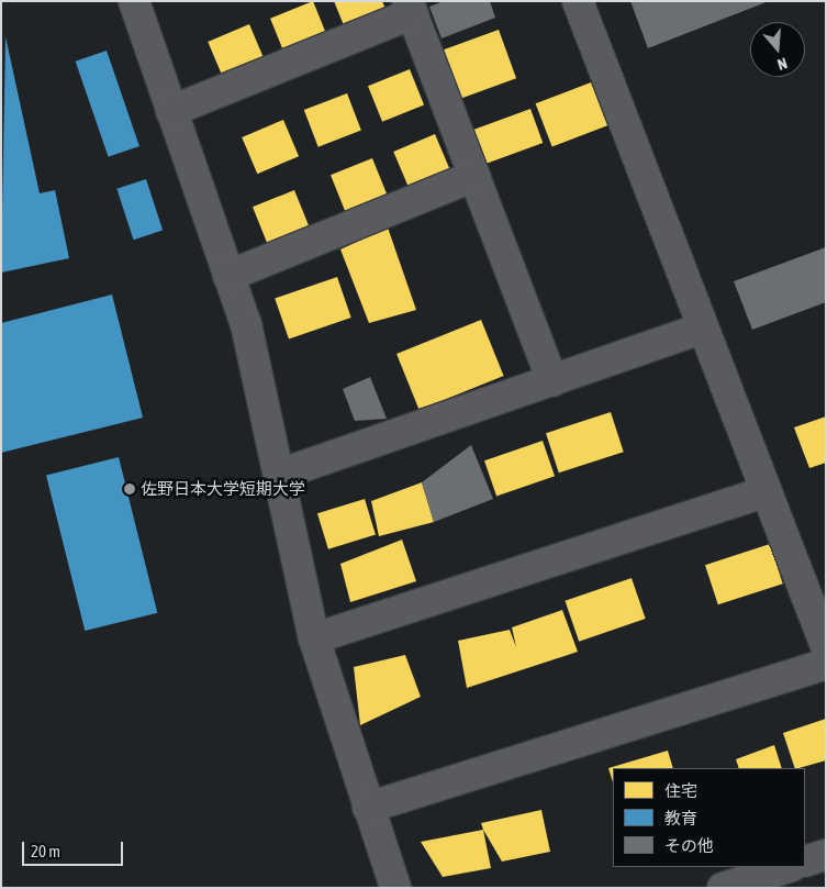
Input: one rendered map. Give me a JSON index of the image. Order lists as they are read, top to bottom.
{
  "places": ["佐野日本大学短期大学"],
  "legend": ["住宅", "教育", "その他"],
  "scale_bar": "20 m",
  "north": "bottom"
}
